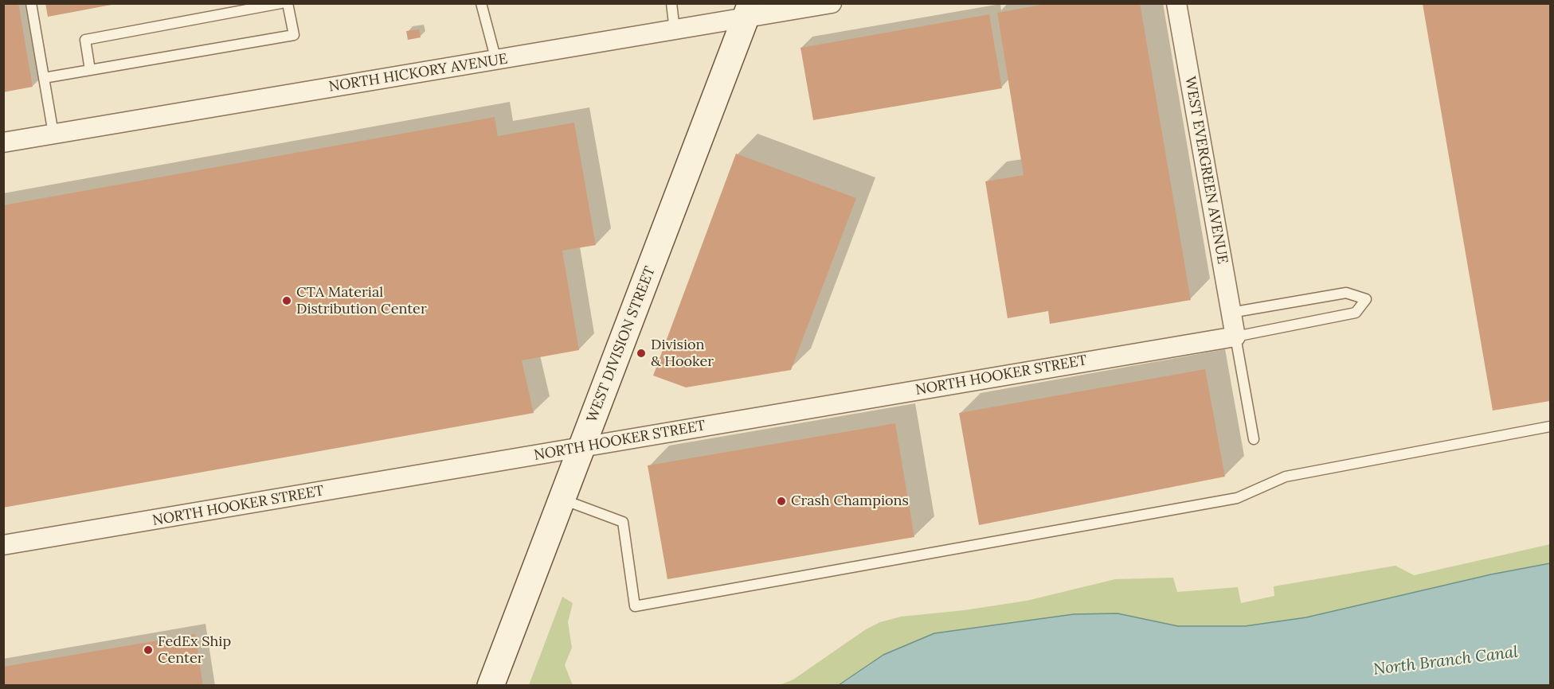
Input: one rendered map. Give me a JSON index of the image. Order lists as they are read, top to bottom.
{
  "streets": {
    "main road": ["WEST DIVISION STREET"],
    "street": ["NORTH HICKORY AVENUE", "WEST EVERGREEN AVENUE", "NORTH HOOKER STREET"]
  },
  "crossings": [
    ["NORTH HICKORY AVENUE", "WEST DIVISION STREET"],
    ["WEST EVERGREEN AVENUE", "NORTH HOOKER STREET"],
    ["WEST DIVISION STREET", "NORTH HOOKER STREET"]
  ],
  "water": ["North Branch Canal"],
  "places": [
    "CTA Material Distribution Center",
    "Division & Hooker",
    "Crash Champions",
    "FedEx Ship Center"
  ]
}
